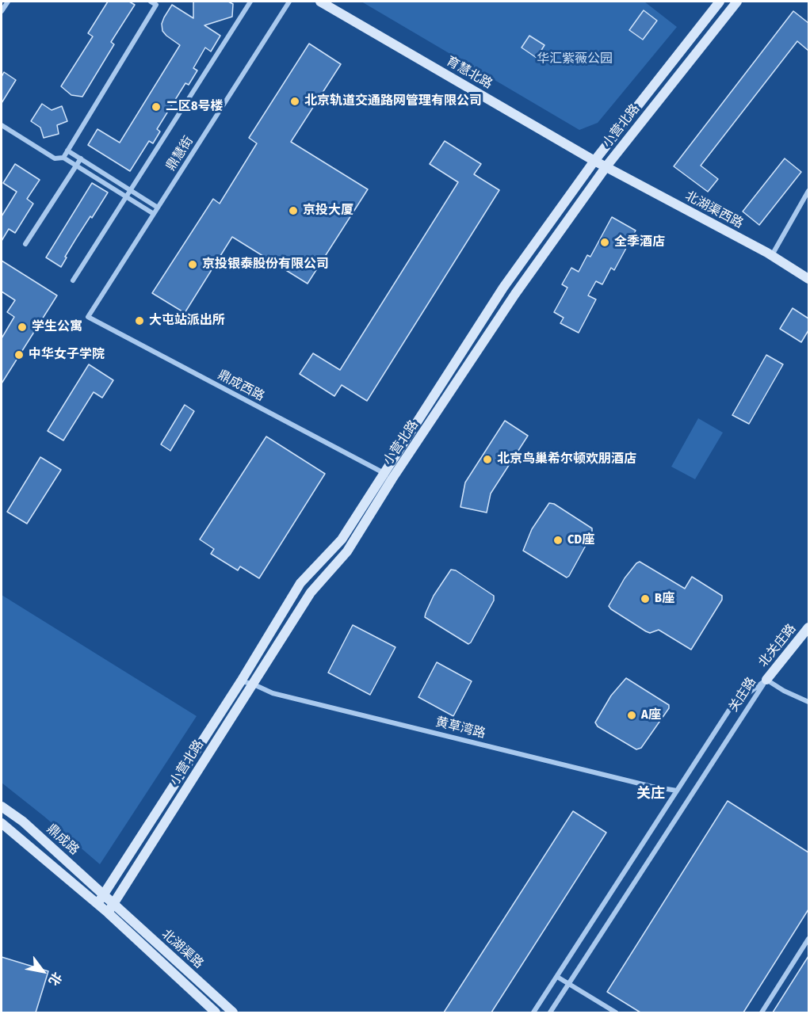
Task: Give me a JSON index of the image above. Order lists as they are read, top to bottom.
{
  "streets": {
    "street": [
      "育慧北路",
      "小营北路",
      "鼎慧街",
      "北湖渠西路",
      "鼎成西路",
      "北关庄路",
      "关庄路",
      "黄草湾路",
      "鼎成路",
      "北湖渠路"
    ]
  },
  "crossings": [
    ["育慧北路", "小营北路"],
    ["育慧北路", "北湖渠西路"],
    ["小营北路", "北湖渠西路"],
    ["小营北路", "鼎成西路"],
    ["小营北路", "黄草湾路"],
    ["小营北路", "鼎成路"],
    ["小营北路", "北湖渠路"],
    ["鼎慧街", "鼎成西路"],
    ["北关庄路", "关庄路"],
    ["关庄路", "黄草湾路"],
    ["鼎成路", "北湖渠路"]
  ],
  "districts": ["关庄"],
  "parks": ["华汇紫薇公园"],
  "places": [
    "北京轨道交通路网管理有限公司",
    "二区8号楼",
    "京投大厦",
    "全季酒店",
    "京投银泰股份有限公司",
    "大屯站派出所",
    "学生公寓",
    "中华女子学院",
    "北京鸟巢希尔顿欢朋酒店",
    "CD座",
    "B座",
    "A座"
  ],
  "north": "bottom right"
}
